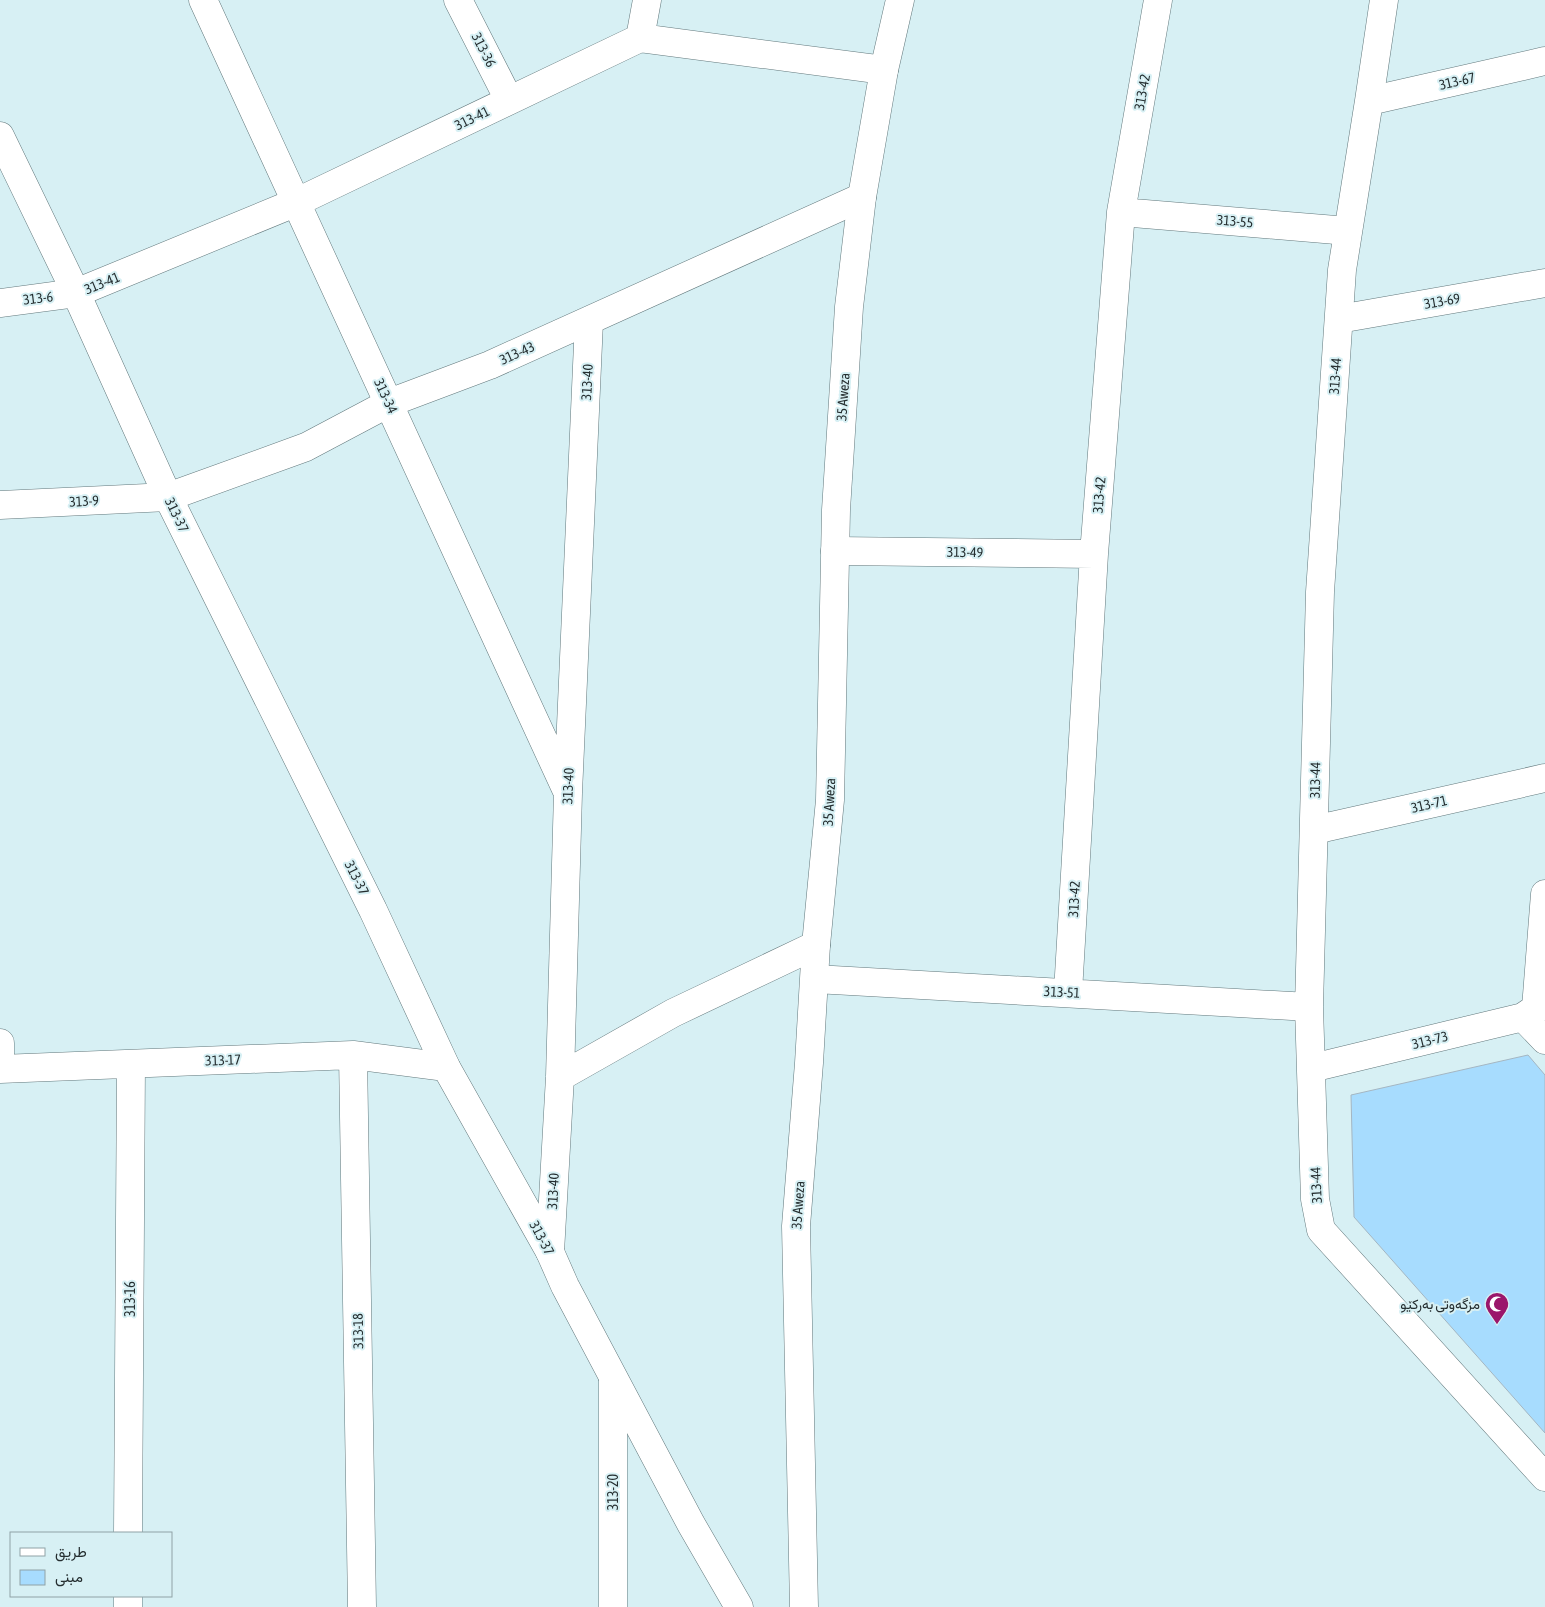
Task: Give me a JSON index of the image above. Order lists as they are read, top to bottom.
{
  "streets": {
    "street": [
      "313-36",
      "313-67",
      "313-42",
      "313-41",
      "313-55",
      "313-6",
      "313-69",
      "313-43",
      "313-44",
      "313-40",
      "313-34",
      "35 Aweza",
      "313-9",
      "313-37",
      "313-49",
      "313-71",
      "313-51",
      "313-73",
      "313-17",
      "313-16",
      "313-18",
      "313-20"
    ]
  },
  "crossings": [
    ["313-36", "313-41"],
    ["313-67", "313-44"],
    ["313-42", "313-55"],
    ["313-42", "313-49"],
    ["313-42", "313-51"],
    ["313-41", "313-6"],
    ["313-41", "313-34"],
    ["313-41", "313-37"],
    ["313-55", "313-44"],
    ["313-6", "313-37"],
    ["313-69", "313-44"],
    ["313-43", "313-40"],
    ["313-43", "313-34"],
    ["313-43", "35 Aweza"],
    ["313-43", "313-9"],
    ["313-43", "313-37"],
    ["313-44", "313-71"],
    ["313-44", "313-51"],
    ["313-44", "313-73"],
    ["313-40", "313-34"],
    ["313-40", "313-37"],
    ["35 Aweza", "313-49"],
    ["35 Aweza", "313-51"],
    ["313-9", "313-37"],
    ["313-37", "313-17"],
    ["313-37", "313-20"],
    ["313-17", "313-16"],
    ["313-17", "313-18"]
  ],
  "places": {
    "mosque": ["مزگەوتی بەرکێو"]
  },
  "legend": ["طريق", "مبنى"]
}
